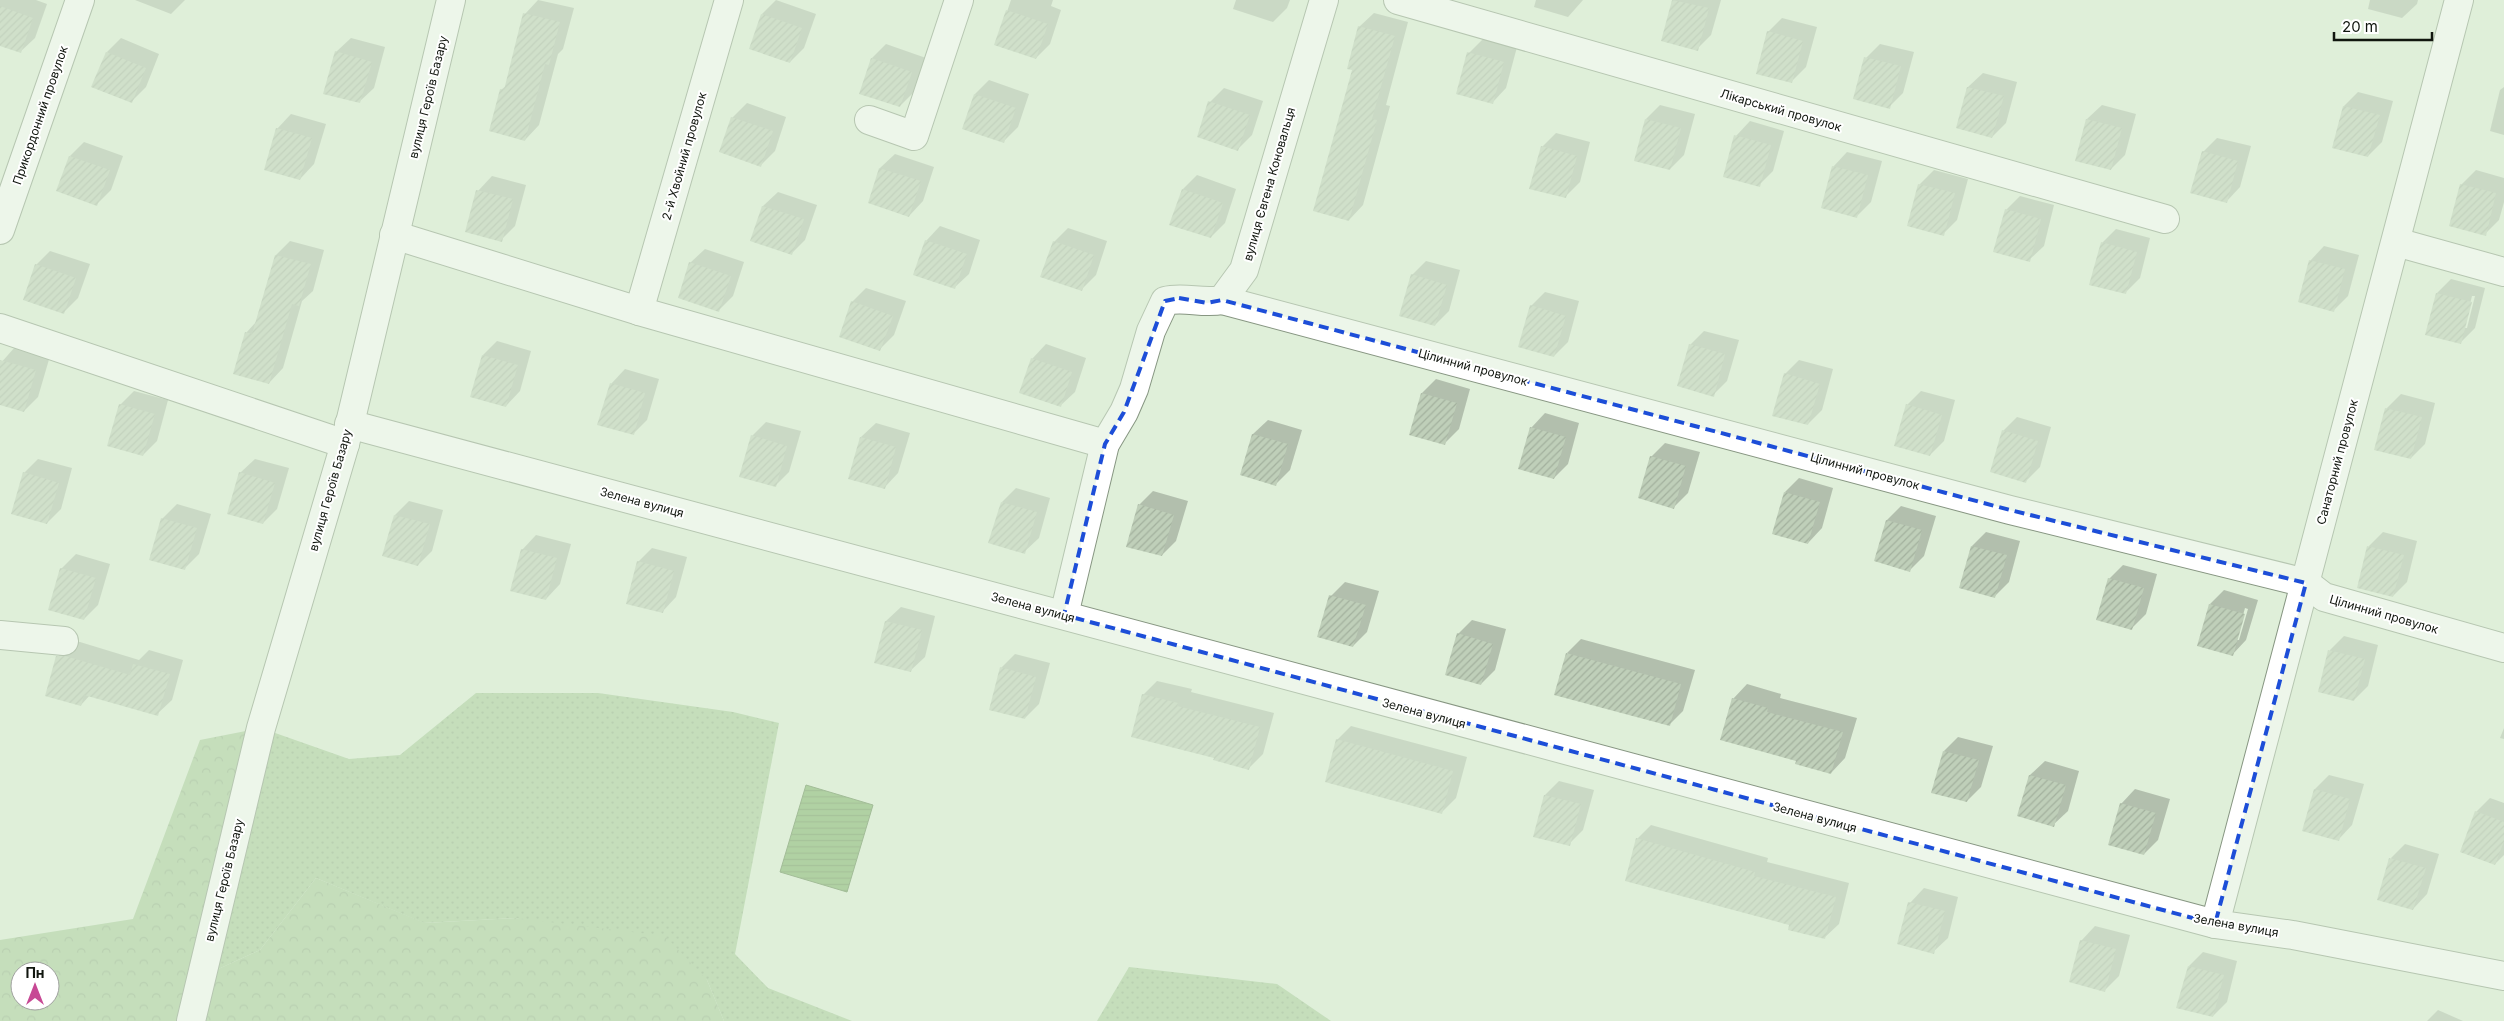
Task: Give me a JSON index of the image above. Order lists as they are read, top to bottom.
{
  "streets": {
    "street": [
      "вулиця Героїв Базару",
      "Лікарський провулок",
      "Прикордонний провулок",
      "2-й Хвойний провулок",
      "вулиця Євгена Коновальця",
      "Цілинний провулок",
      "Санаторний провулок",
      "Зелена вулиця"
    ]
  },
  "crossings": [
    ["вулиця Героїв Базару", "Зелена вулиця"],
    ["вулиця Євгена Коновальця", "Цілинний провулок"],
    ["Цілинний провулок", "Санаторний провулок"],
    ["Санаторний провулок", "Зелена вулиця"]
  ],
  "scale_bar": "20 m",
  "north": "top"
}
